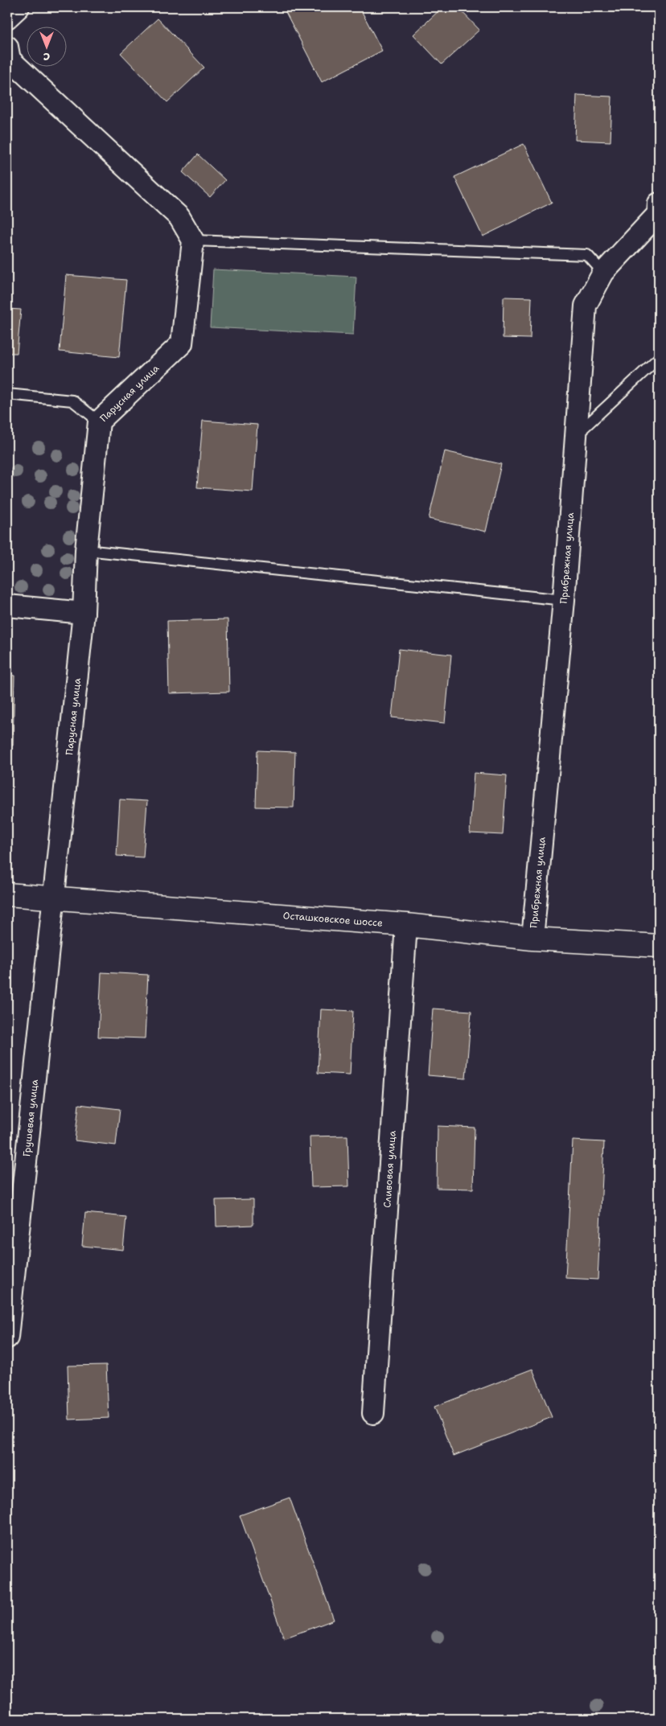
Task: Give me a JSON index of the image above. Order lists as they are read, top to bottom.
{
  "streets": {
    "street": [
      "Парусная улица",
      "Прибрежная улица",
      "Осташковское шоссе",
      "Грушевая улица",
      "Сливовая улица"
    ]
  },
  "crossings": [
    ["Парусная улица", "Осташковское шоссе"],
    ["Парусная улица", "Грушевая улица"],
    ["Прибрежная улица", "Осташковское шоссе"],
    ["Осташковское шоссе", "Грушевая улица"],
    ["Осташковское шоссе", "Сливовая улица"]
  ],
  "north": "bottom"
}
